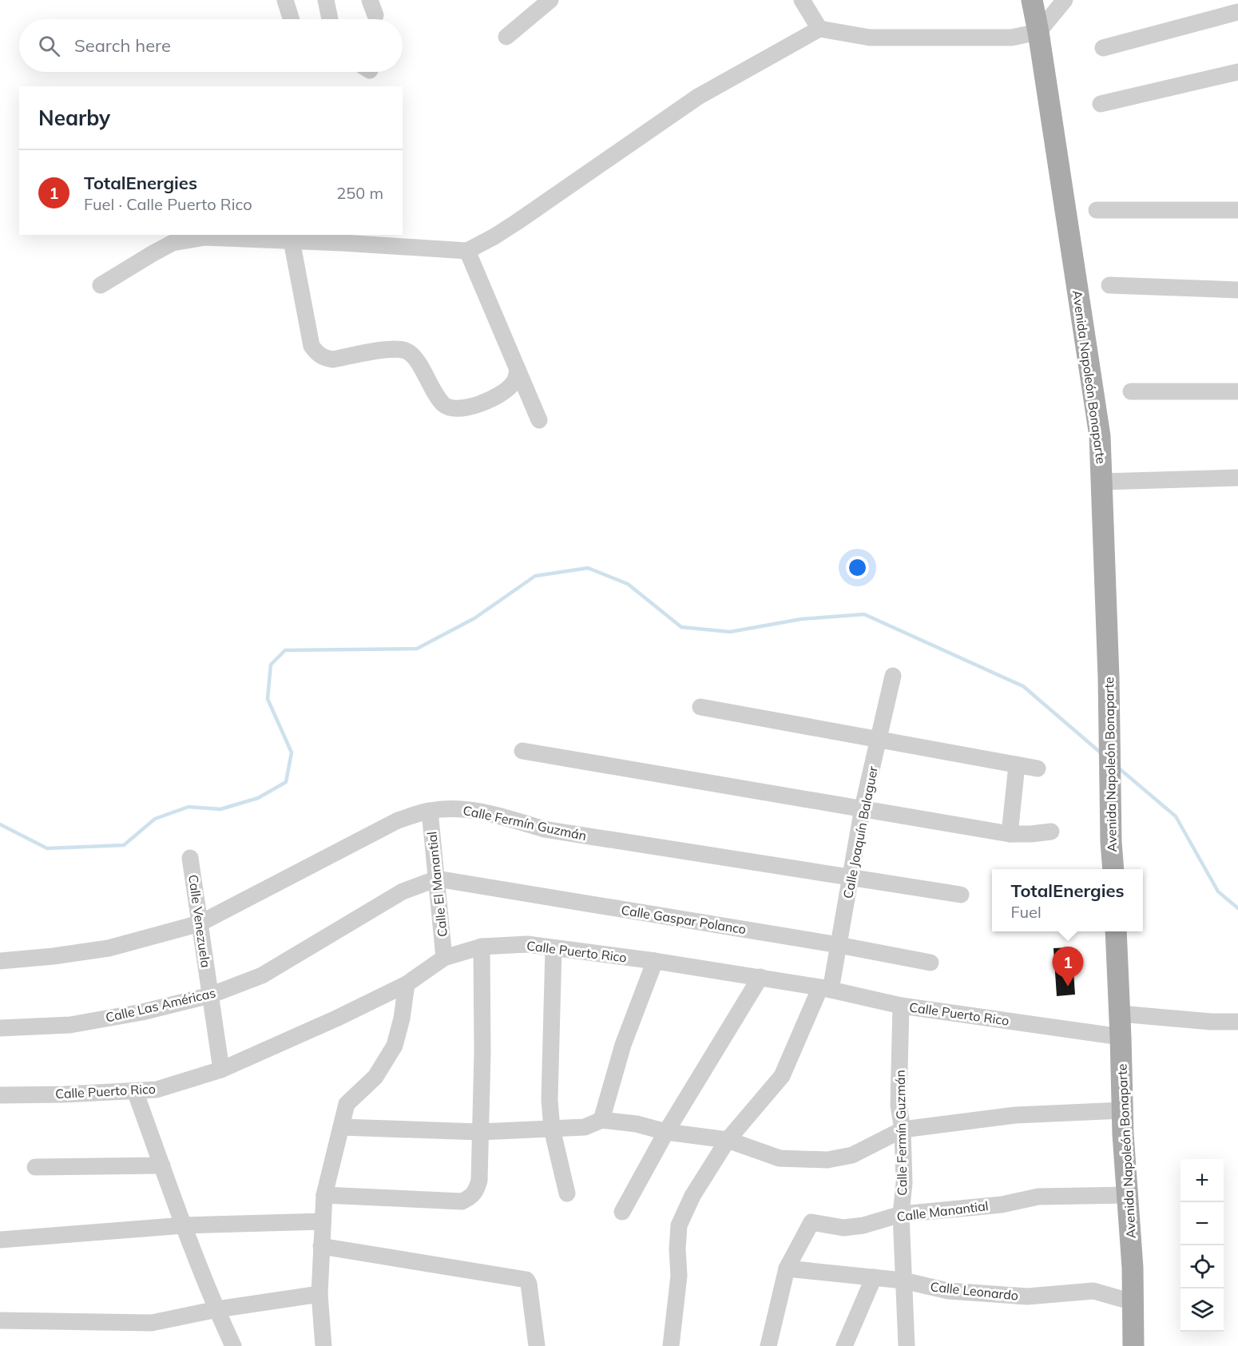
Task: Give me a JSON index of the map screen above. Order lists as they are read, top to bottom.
{
  "streets": {
    "main road": ["Avenida Napoleón Bonaparte"],
    "street": [
      "Calle Fermín Guzmán",
      "Calle Joaquín Balaguer",
      "Calle El Manantial",
      "Calle Gaspar Polanco",
      "Calle Venezuela",
      "Calle Puerto Rico",
      "Calle Las Américas",
      "Calle Manantial",
      "Calle Leonardo"
    ]
  },
  "crossings": [
    ["Avenida Napoleón Bonaparte", "Calle Puerto Rico"],
    ["Avenida Napoleón Bonaparte", "Calle Manantial"],
    ["Avenida Napoleón Bonaparte", "Calle Leonardo"],
    ["Calle Fermín Guzmán", "Calle Joaquín Balaguer"],
    ["Calle Fermín Guzmán", "Calle El Manantial"],
    ["Calle Fermín Guzmán", "Calle Venezuela"],
    ["Calle Fermín Guzmán", "Calle Puerto Rico"],
    ["Calle Fermín Guzmán", "Calle Manantial"],
    ["Calle Fermín Guzmán", "Calle Leonardo"],
    ["Calle Joaquín Balaguer", "Calle Gaspar Polanco"],
    ["Calle Joaquín Balaguer", "Calle Puerto Rico"],
    ["Calle El Manantial", "Calle Gaspar Polanco"],
    ["Calle El Manantial", "Calle Puerto Rico"],
    ["Calle El Manantial", "Calle Las Américas"],
    ["Calle Gaspar Polanco", "Calle Las Américas"],
    ["Calle Venezuela", "Calle Puerto Rico"],
    ["Calle Venezuela", "Calle Las Américas"],
    ["Calle Manantial", "Calle Leonardo"]
  ],
  "page": {
    "search": "Search here",
    "heading": "Nearby",
    "list": [
      {
        "mark": "1",
        "name": "TotalEnergies",
        "note": "Fuel · Calle Puerto Rico",
        "value": "250 m"
      }
    ],
    "popup": ["TotalEnergies", "Fuel"],
    "pins": "1",
    "map_buttons": ["+", "−"]
  }
}
